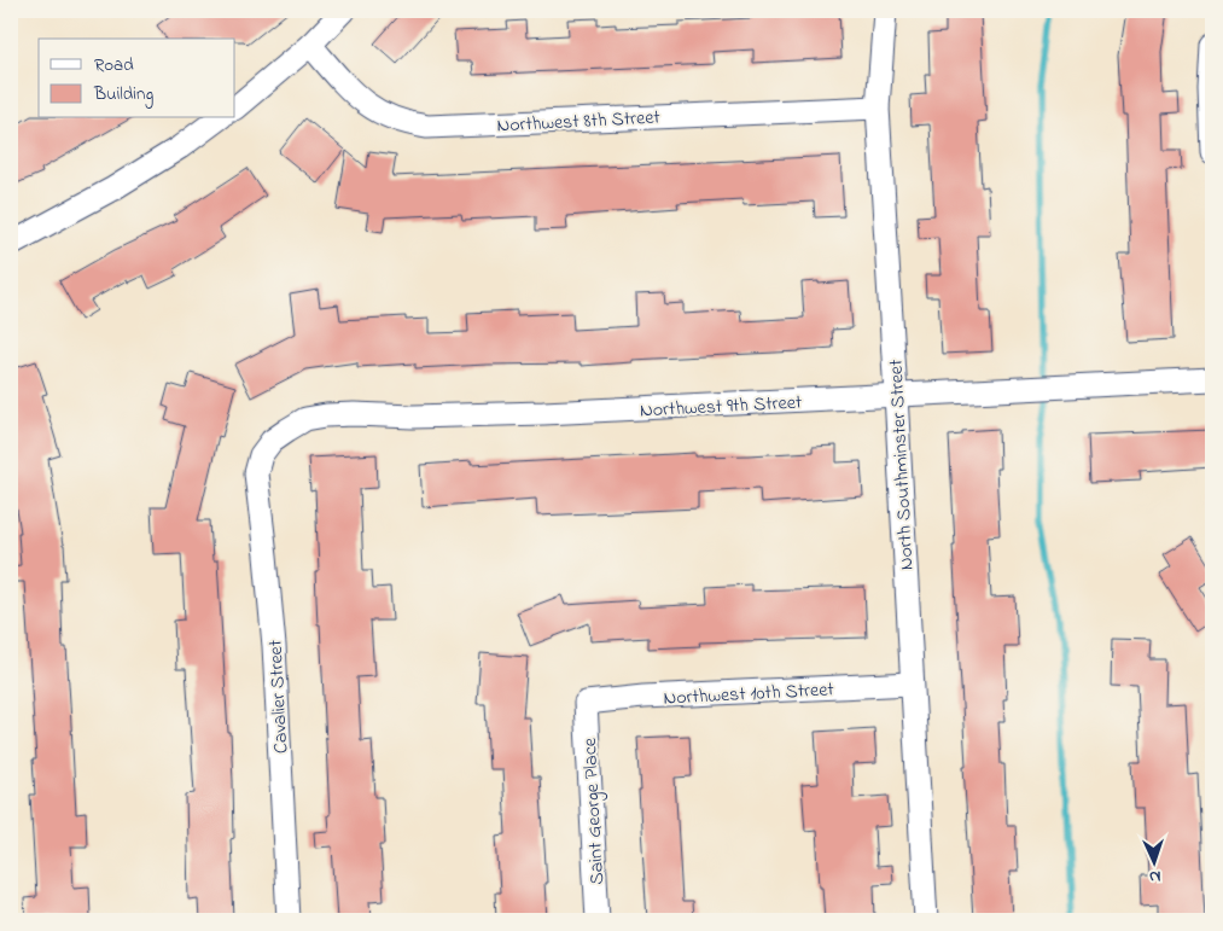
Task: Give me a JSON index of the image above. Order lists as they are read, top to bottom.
{
  "streets": {
    "street": [
      "Northwest 8th Street",
      "Northwest 9th Street",
      "North Southminster Street",
      "Northwest 10th Street",
      "Cavalier Street",
      "Saint George Place"
    ]
  },
  "crossings": [
    ["Northwest 8th Street", "North Southminster Street"],
    ["Northwest 9th Street", "North Southminster Street"],
    ["Northwest 9th Street", "Cavalier Street"],
    ["North Southminster Street", "Northwest 10th Street"],
    ["Northwest 10th Street", "Saint George Place"]
  ],
  "legend": ["Road", "Building"],
  "north": "bottom"
}
